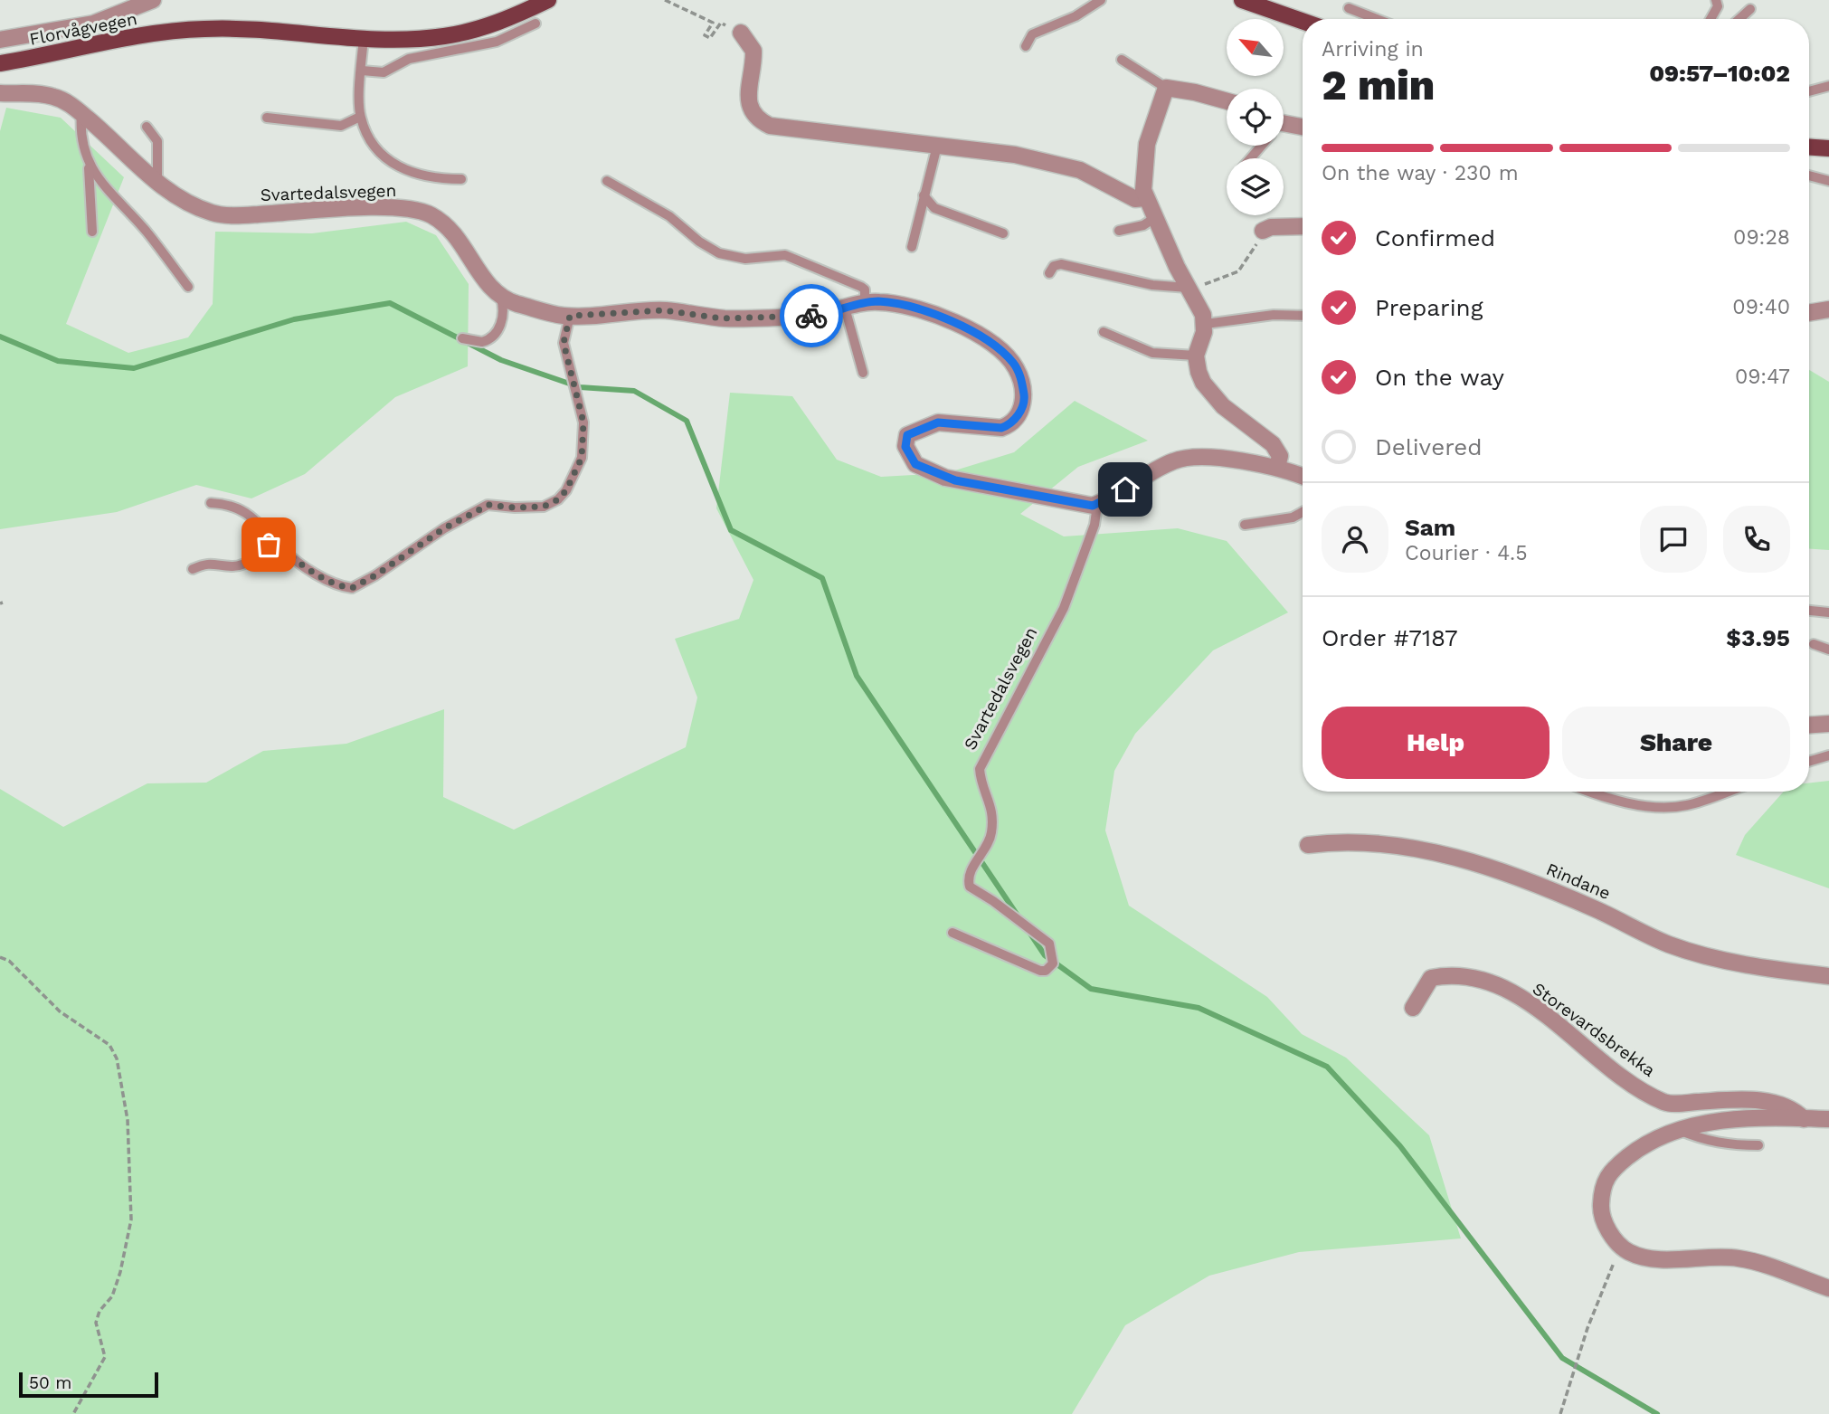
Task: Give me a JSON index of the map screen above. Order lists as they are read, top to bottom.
{
  "streets": {
    "main road": ["Florvågvegen"],
    "street": ["Svartedalsvegen", "Rindane", "Storevardsbrekka"]
  },
  "scale_bar": "50 m",
  "north": "top left",
  "page": {
    "heading": ["2 min", "Arriving in", "09:57–10:02"],
    "panel": [
      "Sam",
      "Courier · 4.5",
      "Order #7187",
      "$3.95"
    ],
    "bar": "On the way · 230 m",
    "list": [
      ["Confirmed", "09:28"],
      ["Preparing", "09:40"],
      ["On the way", "09:47"],
      "Delivered"
    ],
    "buttons": ["Help", "Share"],
    "scale": "50 m"
  }
}
